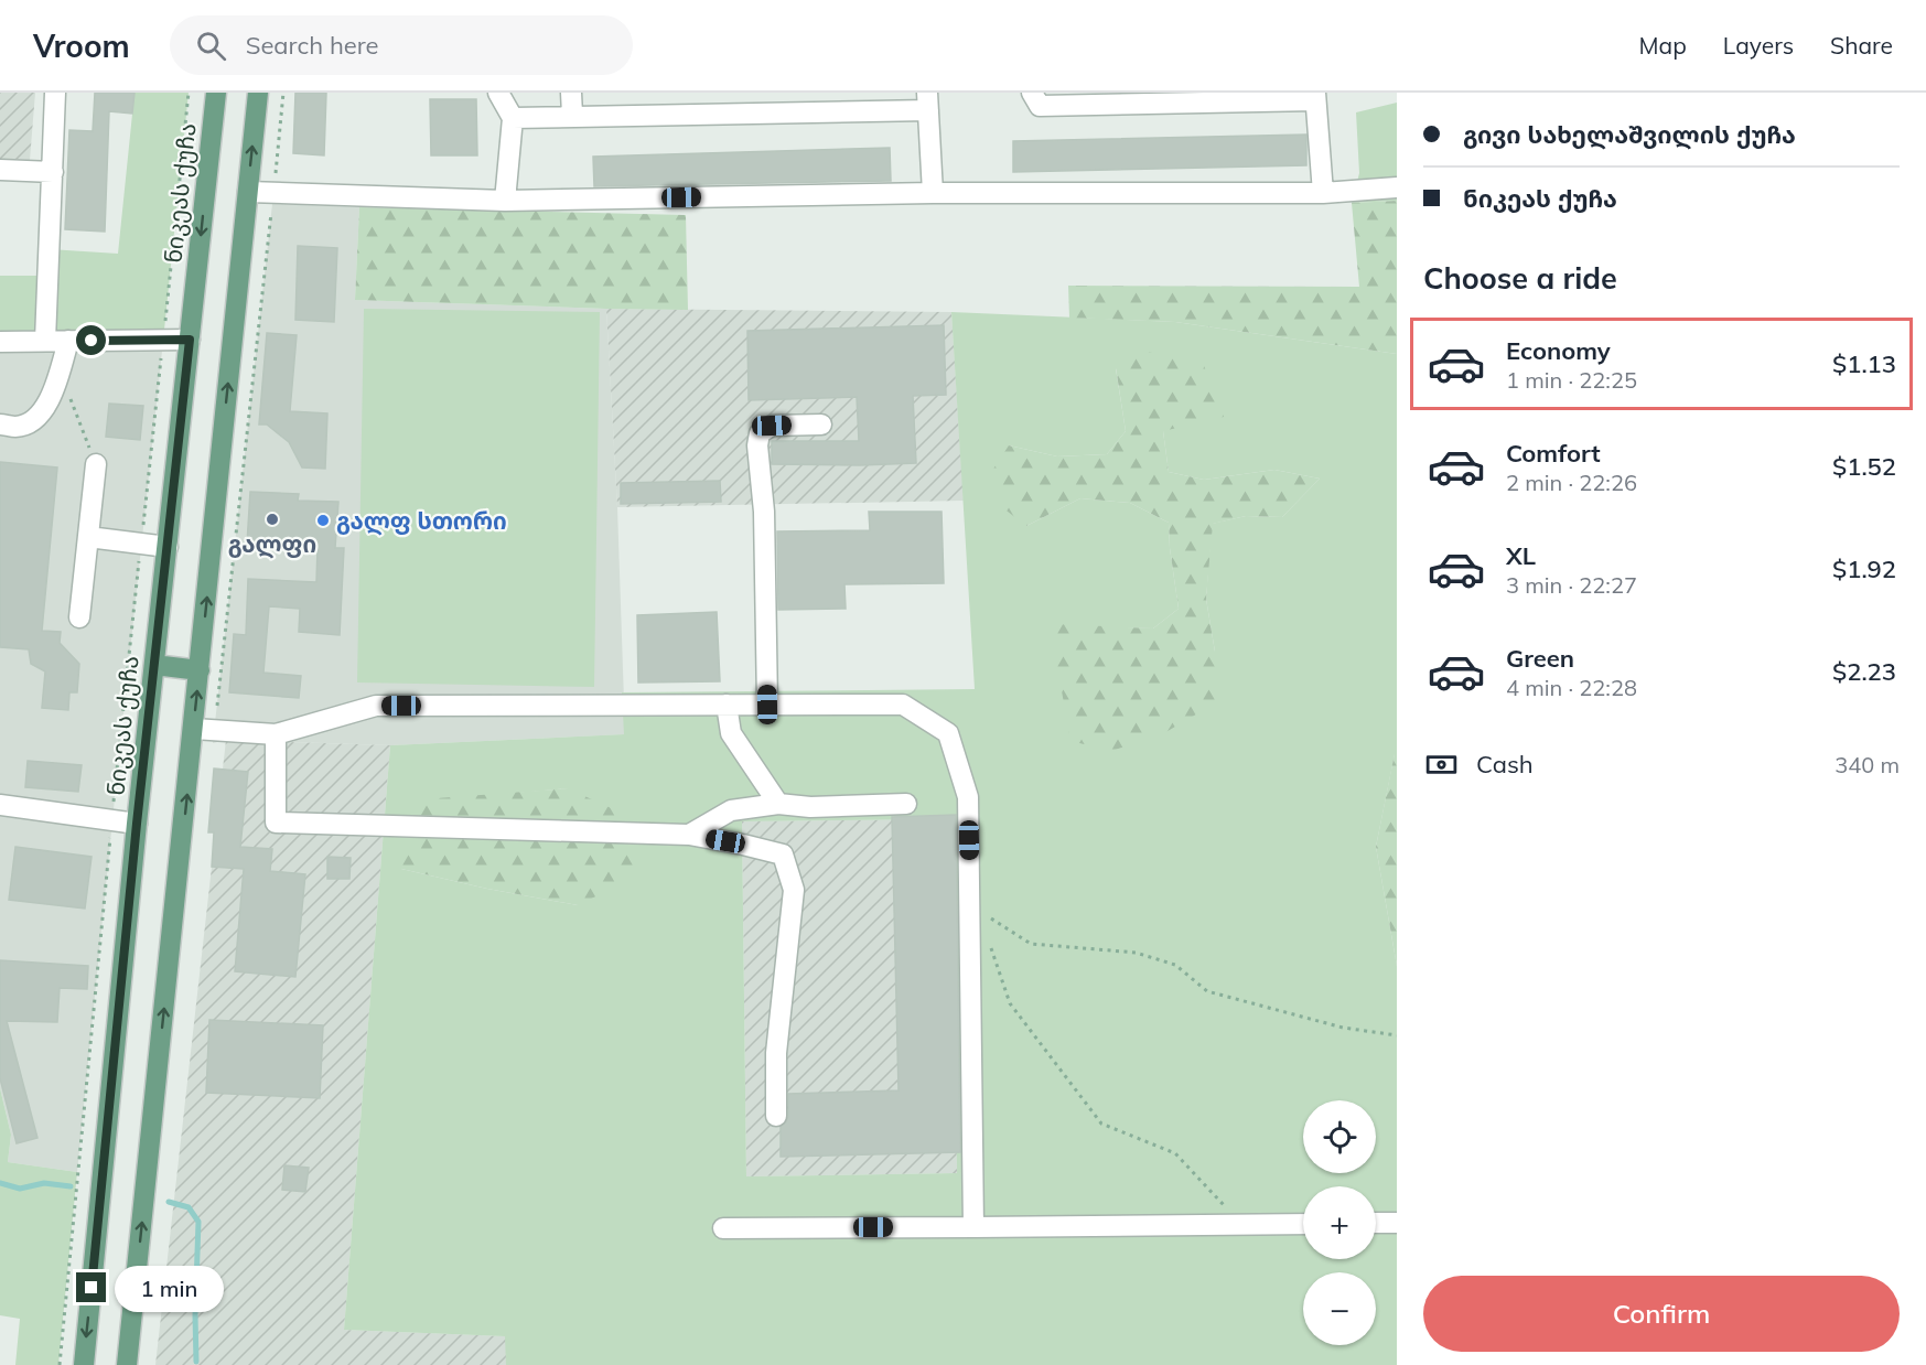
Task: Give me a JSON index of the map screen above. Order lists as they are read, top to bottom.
{
  "streets": {
    "main road": ["ნიკეას ქუჩა"]
  },
  "places": ["გალფი", "გალფ სთორი"],
  "page": {
    "header": "Vroom",
    "search": "Search here",
    "nav": ["Map", "Layers", "Share"],
    "banner": ["გივი სახელაშვილის ქუჩა", "ნიკეას ქუჩა"],
    "heading": "Choose a ride",
    "list": [
      {
        "name": "Economy",
        "note": "1 min · 22:25",
        "value": "$1.13"
      },
      {
        "name": "Comfort",
        "note": "2 min · 22:26",
        "value": "$1.52"
      },
      {
        "name": "XL",
        "note": "3 min · 22:27",
        "value": "$1.92"
      },
      {
        "name": "Green",
        "note": "4 min · 22:28",
        "value": "$2.23"
      }
    ],
    "pay": ["Cash", "340 m"],
    "map_buttons": ["+", "−"],
    "buttons": "Confirm",
    "bubble": "1 min"
  }
}
